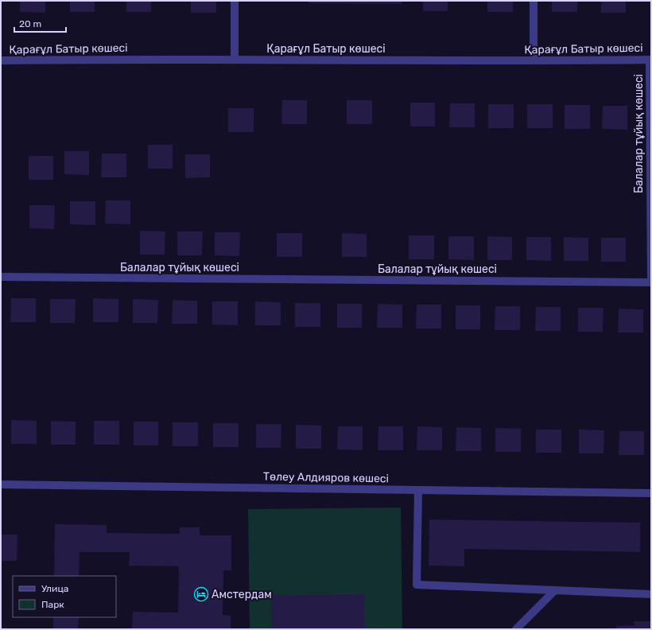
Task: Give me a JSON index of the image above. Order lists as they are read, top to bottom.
{
  "streets": {
    "street": ["Қарағұл Батыр көшесі", "Балалар тұйық көшесі", "Төлеу Алдияров көшесі"]
  },
  "crossings": [
    ["Қарағұл Батыр көшесі", "Балалар тұйық көшесі"]
  ],
  "places": {
    "hotel": ["Амстердам"]
  },
  "legend": ["Улица", "Парк"],
  "scale_bar": "20 m"
}
